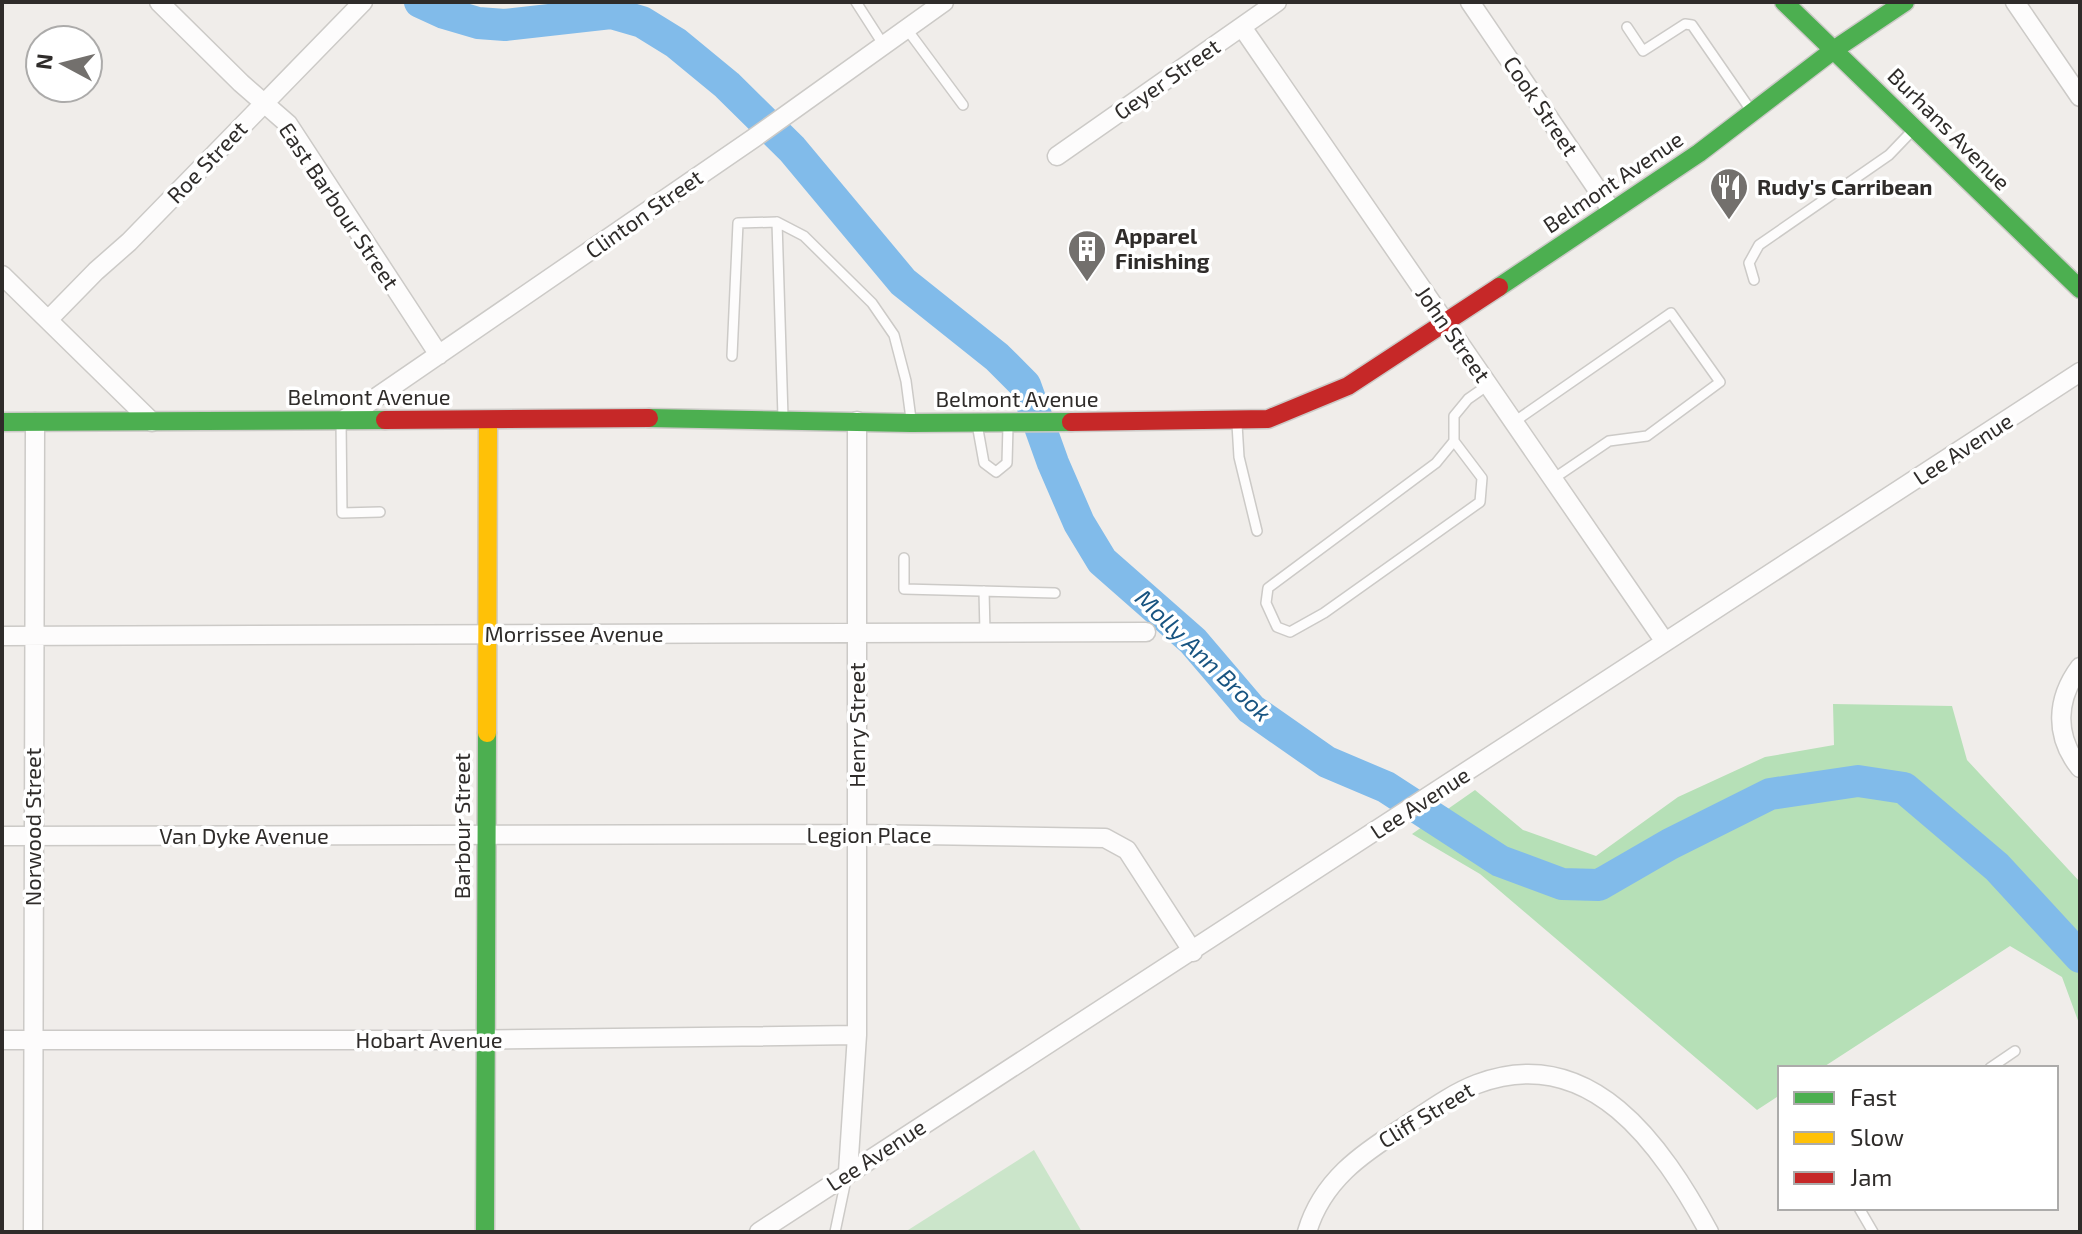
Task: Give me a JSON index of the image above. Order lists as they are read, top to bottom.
{
  "streets": {
    "main road": ["Burhans Avenue", "Belmont Avenue", "Barbour Street"],
    "street": [
      "Geyer Street",
      "Cook Street",
      "Roe Street",
      "East Barbour Street",
      "Clinton Street",
      "John Street",
      "Lee Avenue",
      "Morrissee Avenue",
      "Henry Street",
      "Norwood Street",
      "Legion Place",
      "Van Dyke Avenue",
      "Hobart Avenue",
      "Cliff Street"
    ]
  },
  "crossings": [
    ["Geyer Street", "John Street"],
    ["Cook Street", "Belmont Avenue"],
    ["Burhans Avenue", "Belmont Avenue"],
    ["Roe Street", "East Barbour Street"],
    ["Belmont Avenue", "Clinton Street"],
    ["Belmont Avenue", "John Street"],
    ["Belmont Avenue", "Henry Street"],
    ["Belmont Avenue", "Barbour Street"],
    ["Belmont Avenue", "Norwood Street"],
    ["East Barbour Street", "Clinton Street"],
    ["John Street", "Lee Avenue"],
    ["Lee Avenue", "Henry Street"],
    ["Lee Avenue", "Legion Place"],
    ["Morrissee Avenue", "Henry Street"],
    ["Morrissee Avenue", "Barbour Street"],
    ["Morrissee Avenue", "Norwood Street"],
    ["Henry Street", "Legion Place"],
    ["Henry Street", "Hobart Avenue"],
    ["Barbour Street", "Legion Place"],
    ["Barbour Street", "Van Dyke Avenue"],
    ["Barbour Street", "Hobart Avenue"],
    ["Norwood Street", "Van Dyke Avenue"],
    ["Norwood Street", "Hobart Avenue"],
    ["Legion Place", "Van Dyke Avenue"]
  ],
  "water": ["Molly Ann Brook"],
  "places": {
    "restaurant": ["Rudy's Carribean"],
    "building": ["Apparel Finishing"]
  },
  "legend": ["Fast", "Slow", "Jam"],
  "north": "left"
}
